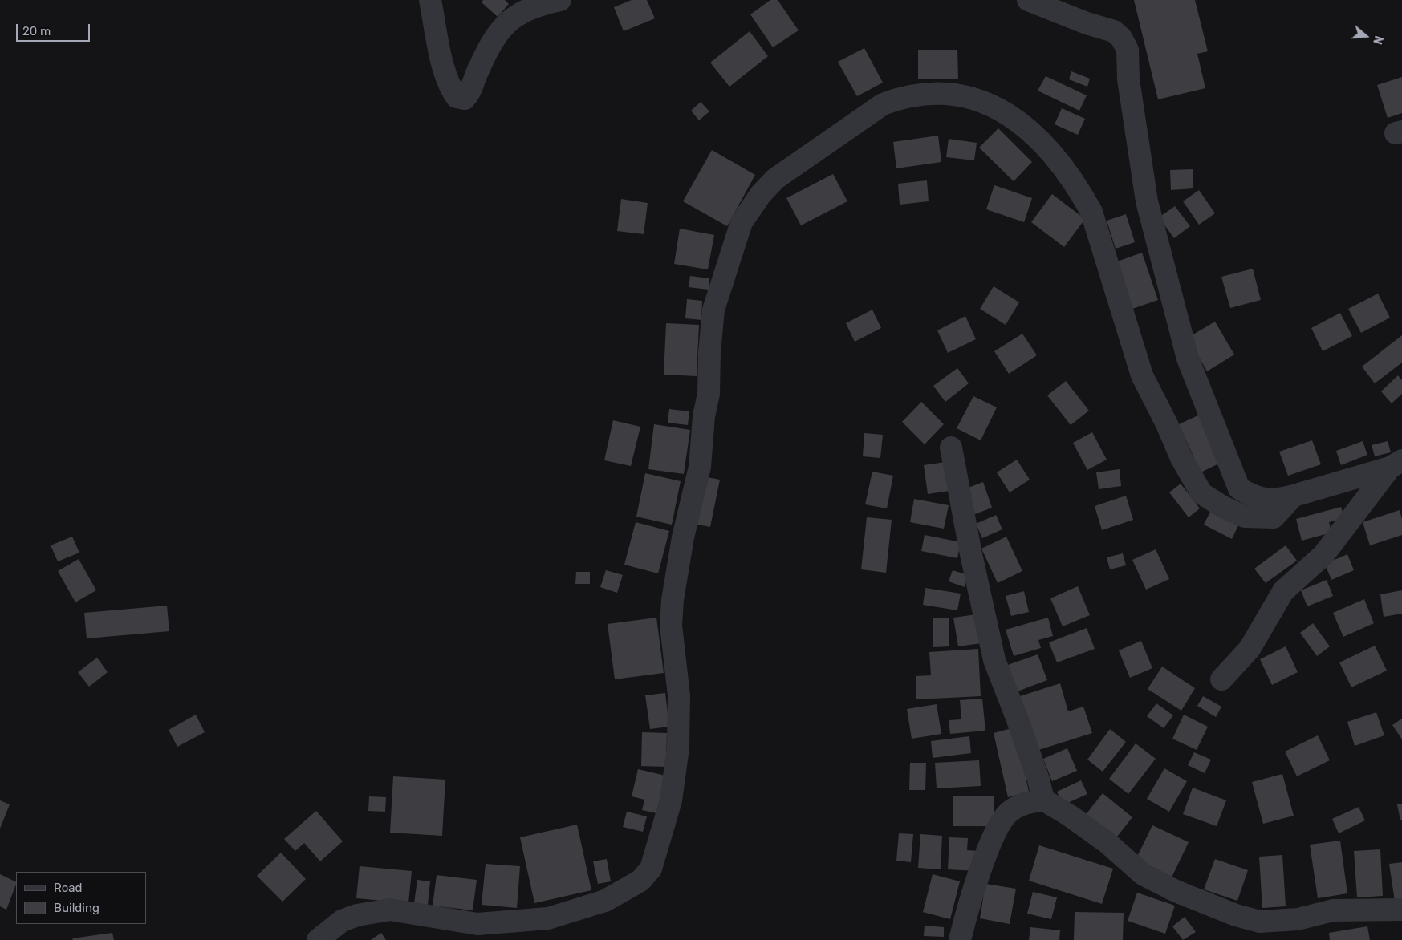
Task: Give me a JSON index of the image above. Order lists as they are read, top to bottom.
{
  "legend": ["Road", "Building"],
  "scale_bar": "20 m",
  "north": "right"
}
